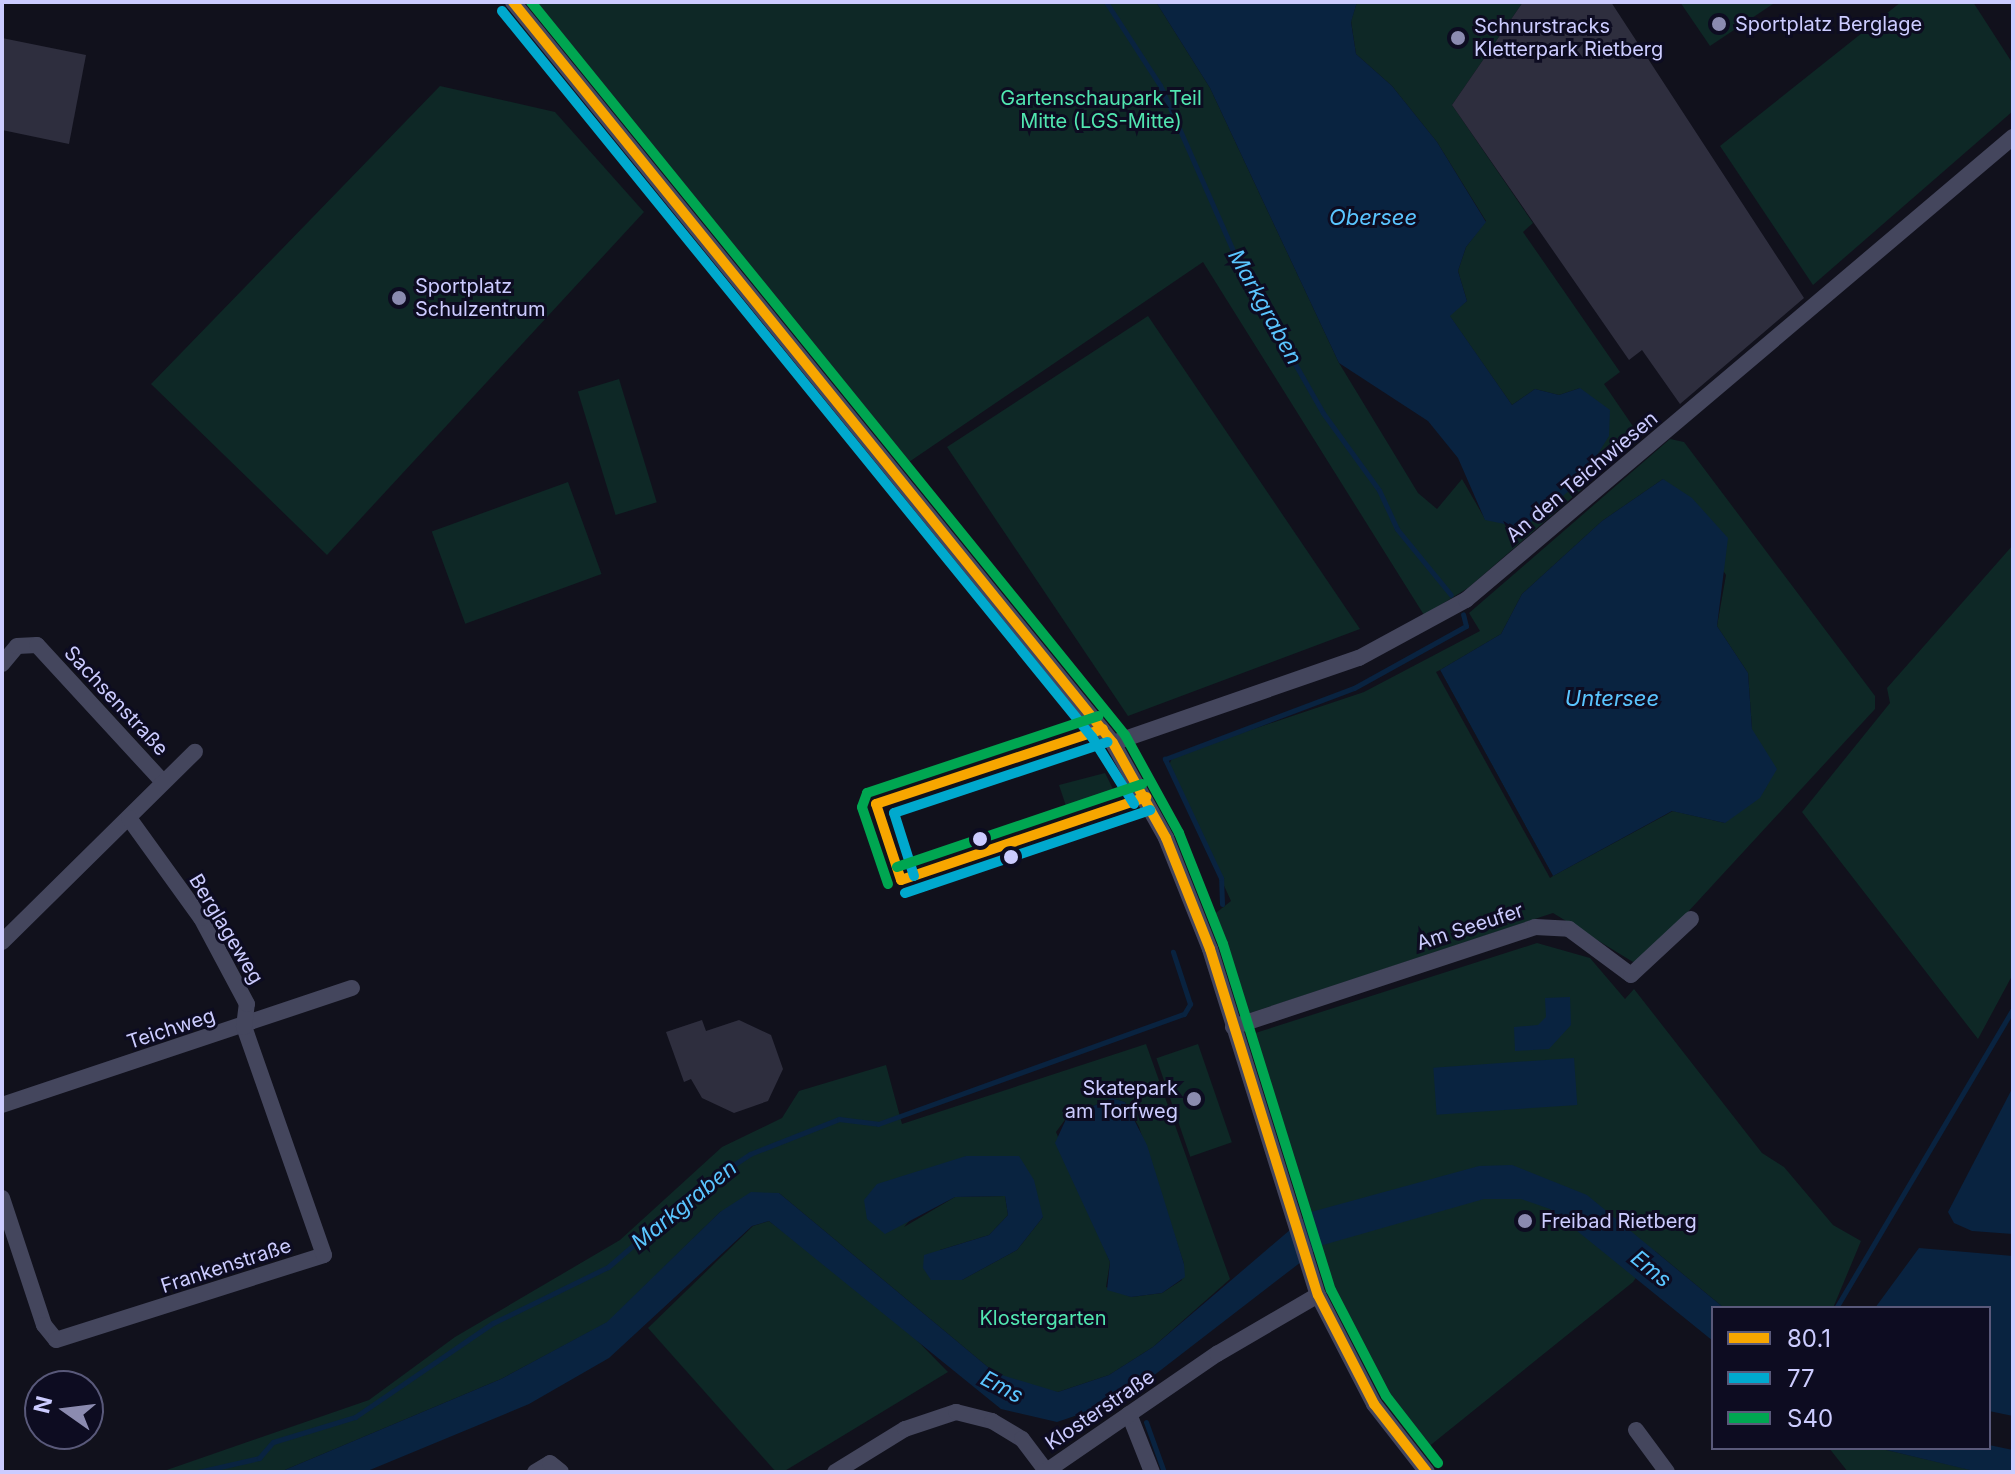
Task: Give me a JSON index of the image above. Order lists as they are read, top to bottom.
{
  "streets": {
    "street": [
      "An den Teichwiesen",
      "Sachsenstraße",
      "Am Seeufer",
      "Berglageweg",
      "Teichweg",
      "Frankenstraße",
      "Klosterstraße"
    ]
  },
  "crossings": [
    ["Berglageweg", "Teichweg"],
    ["Berglageweg", "Frankenstraße"],
    ["Teichweg", "Frankenstraße"]
  ],
  "water": [
    "Obersee",
    "Markgraben",
    "Untersee",
    "Ems"
  ],
  "parks": ["Gartenschaupark Teil Mitte (LGS-Mitte)", "Klostergarten"],
  "places": [
    "Sportplatz Berglage",
    "Schnurstracks Kletterpark Rietberg",
    "Sportplatz Schulzentrum",
    "Skatepark am Torfweg",
    "Freibad Rietberg"
  ],
  "lines": ["transit line 80.1", "transit line S40", "transit line 77"],
  "legend": ["80.1", "77", "S40"],
  "north": "left"
}
